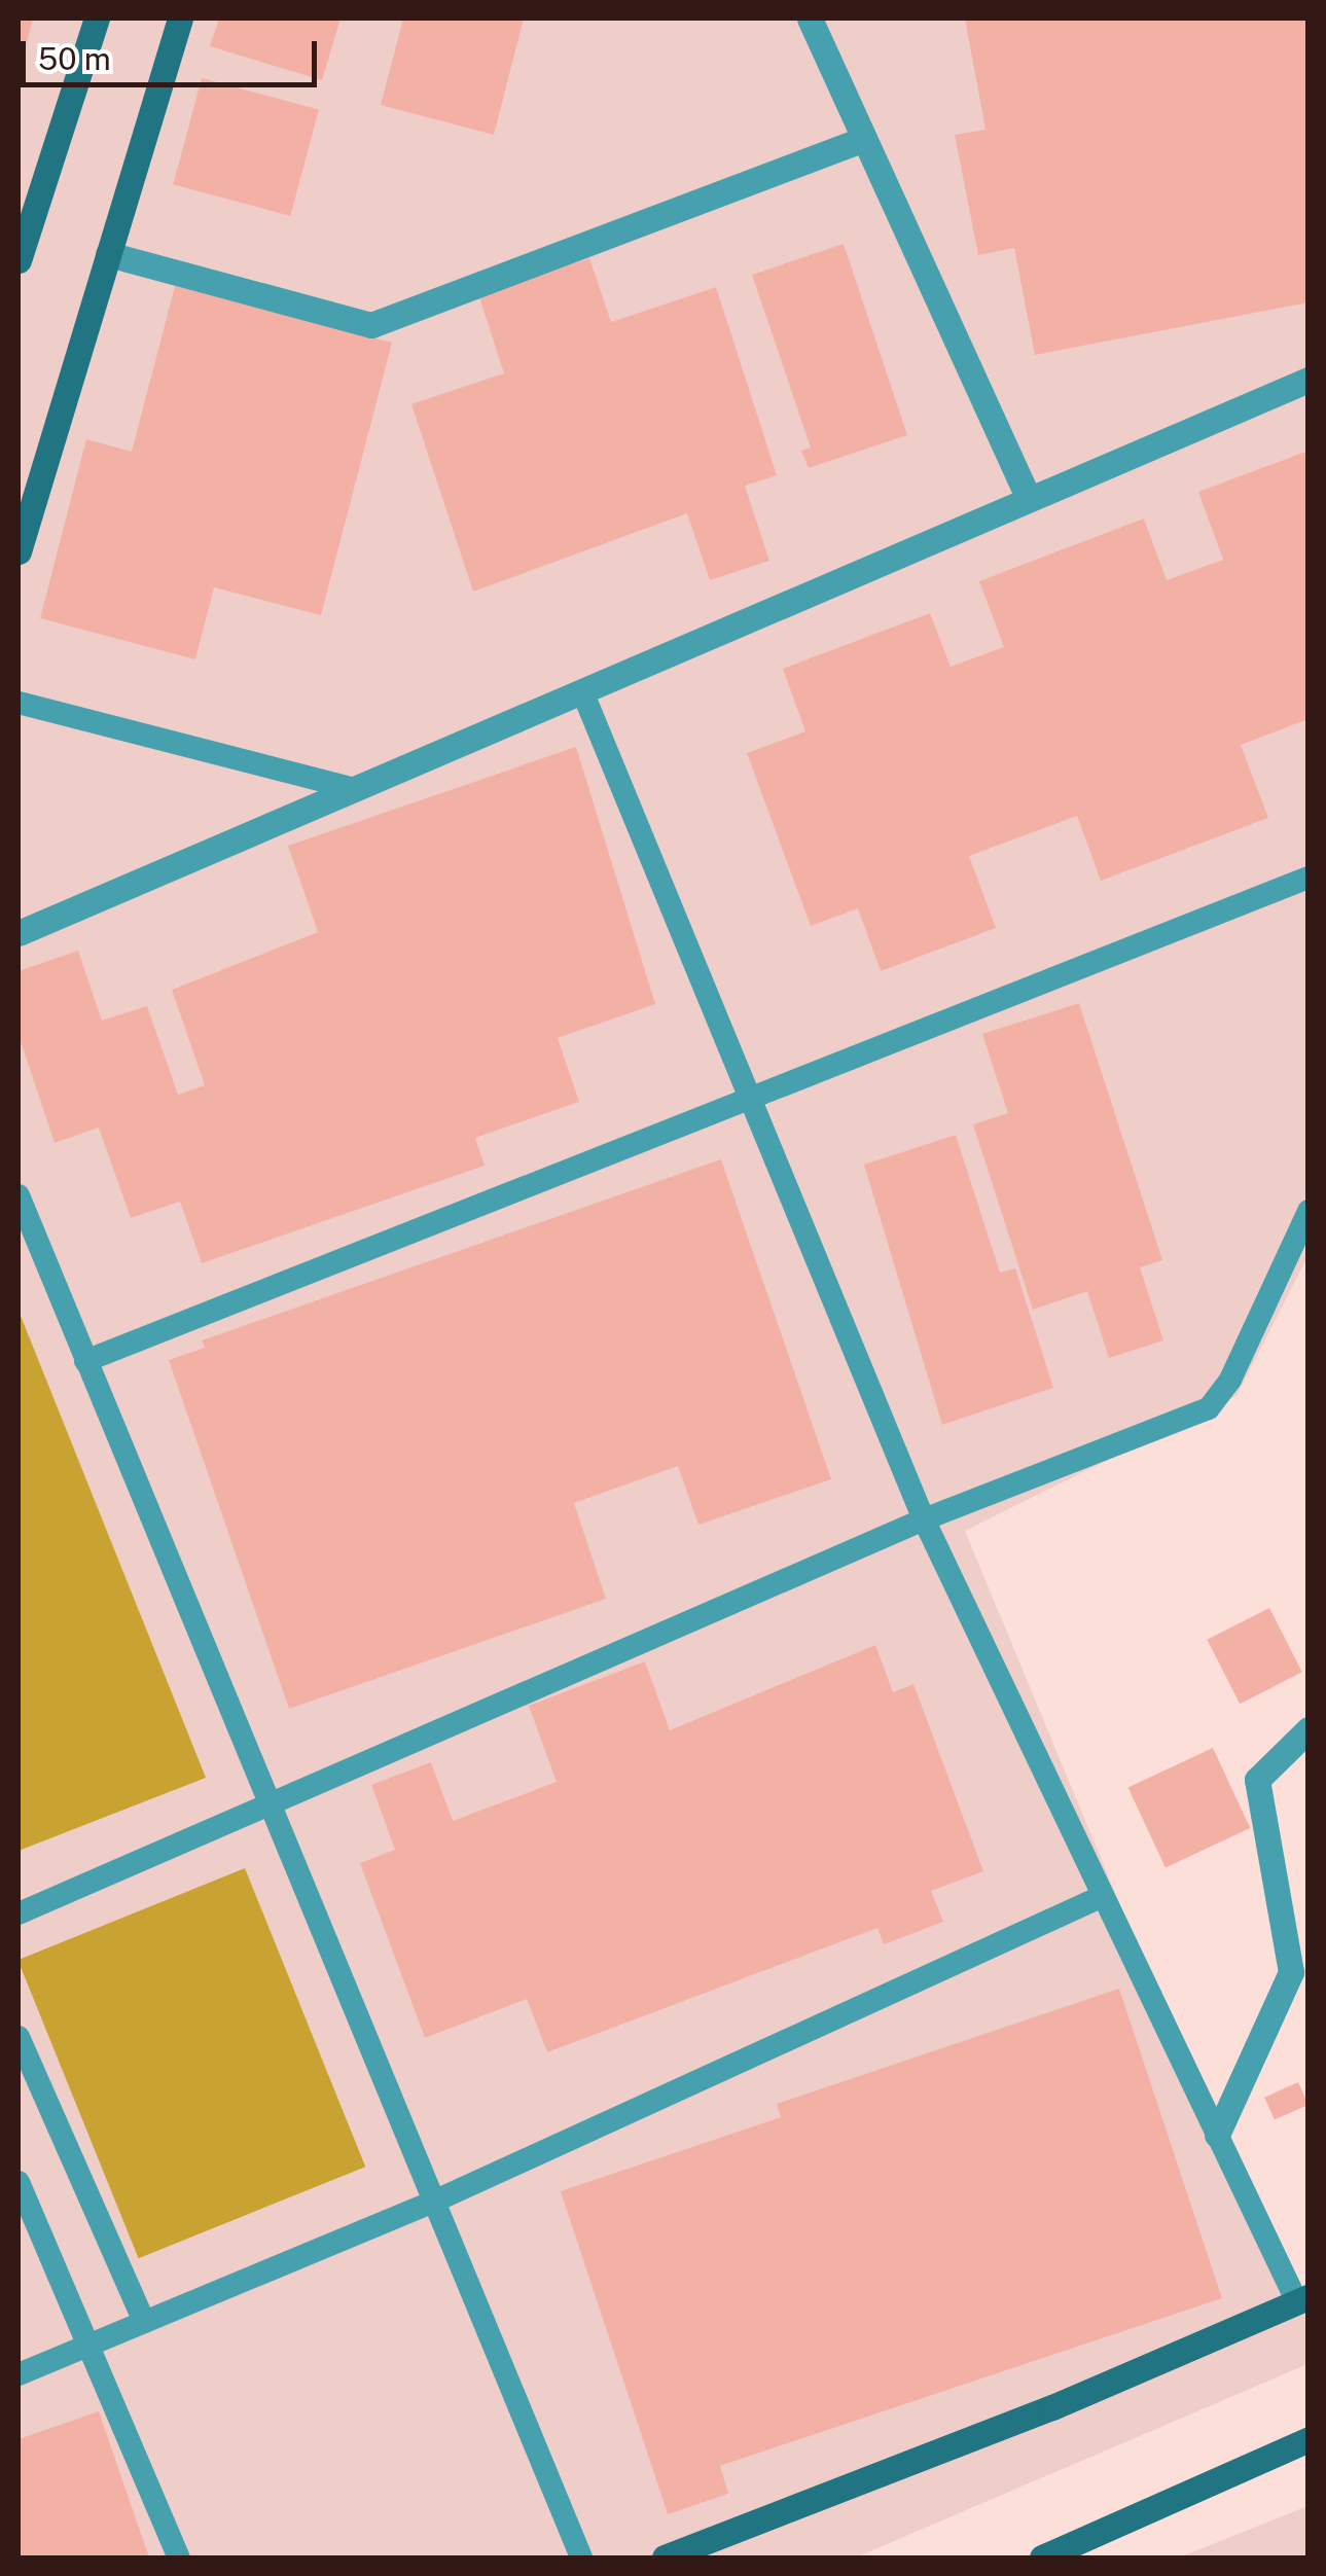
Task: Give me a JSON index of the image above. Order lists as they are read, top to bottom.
{
  "scale_bar": "50 m"
}
